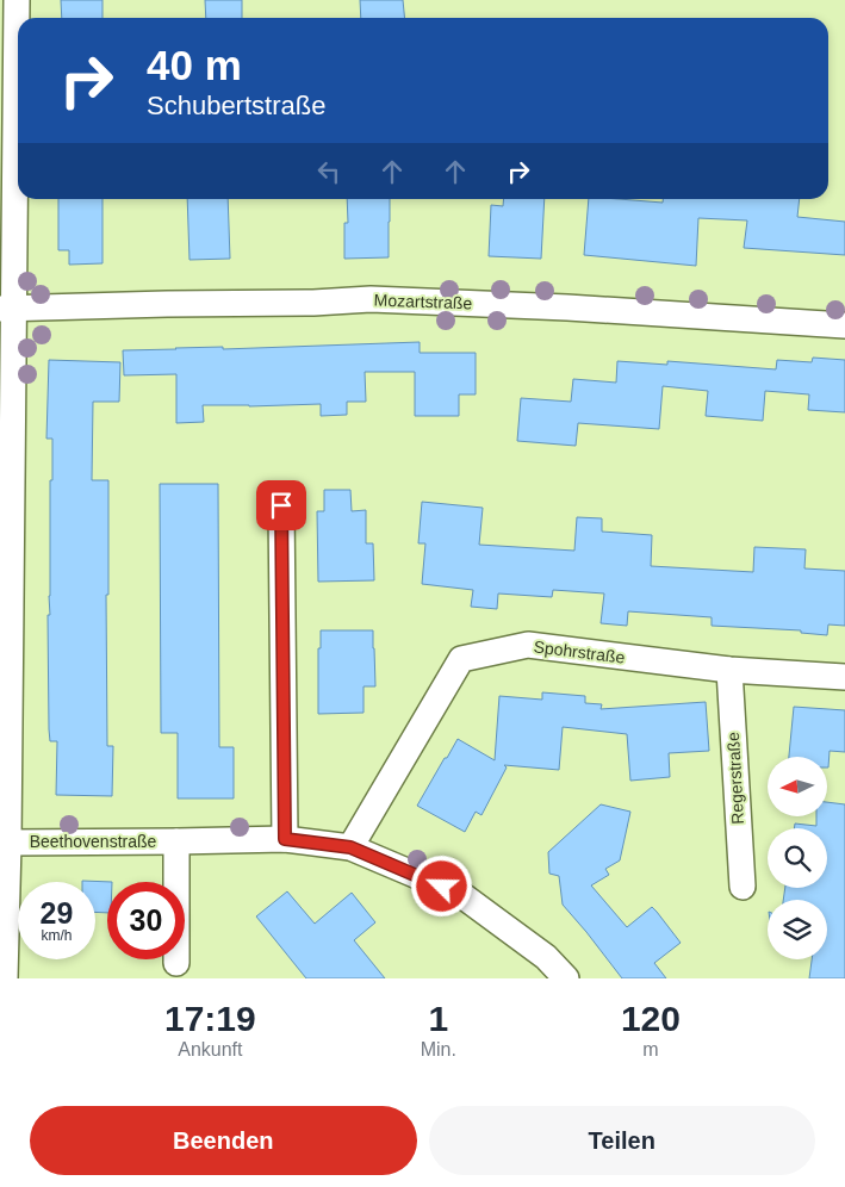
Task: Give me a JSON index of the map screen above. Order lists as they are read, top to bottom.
{
  "streets": {
    "street": [
      "Mozartstraße",
      "Spohrstraße",
      "Regerstraße",
      "Beethovenstraße"
    ]
  },
  "crossings": [
    ["Spohrstraße", "Regerstraße"],
    ["Spohrstraße", "Beethovenstraße"]
  ],
  "north": "left",
  "page": {
    "turn": ["40 m", "Schubertstraße"],
    "speed": "29 km/h",
    "limit": "30",
    "eta": [
      "17:19",
      "Ankunft",
      "1",
      "Min.",
      "120",
      "m"
    ],
    "buttons": ["Beenden", "Teilen"]
  }
}
